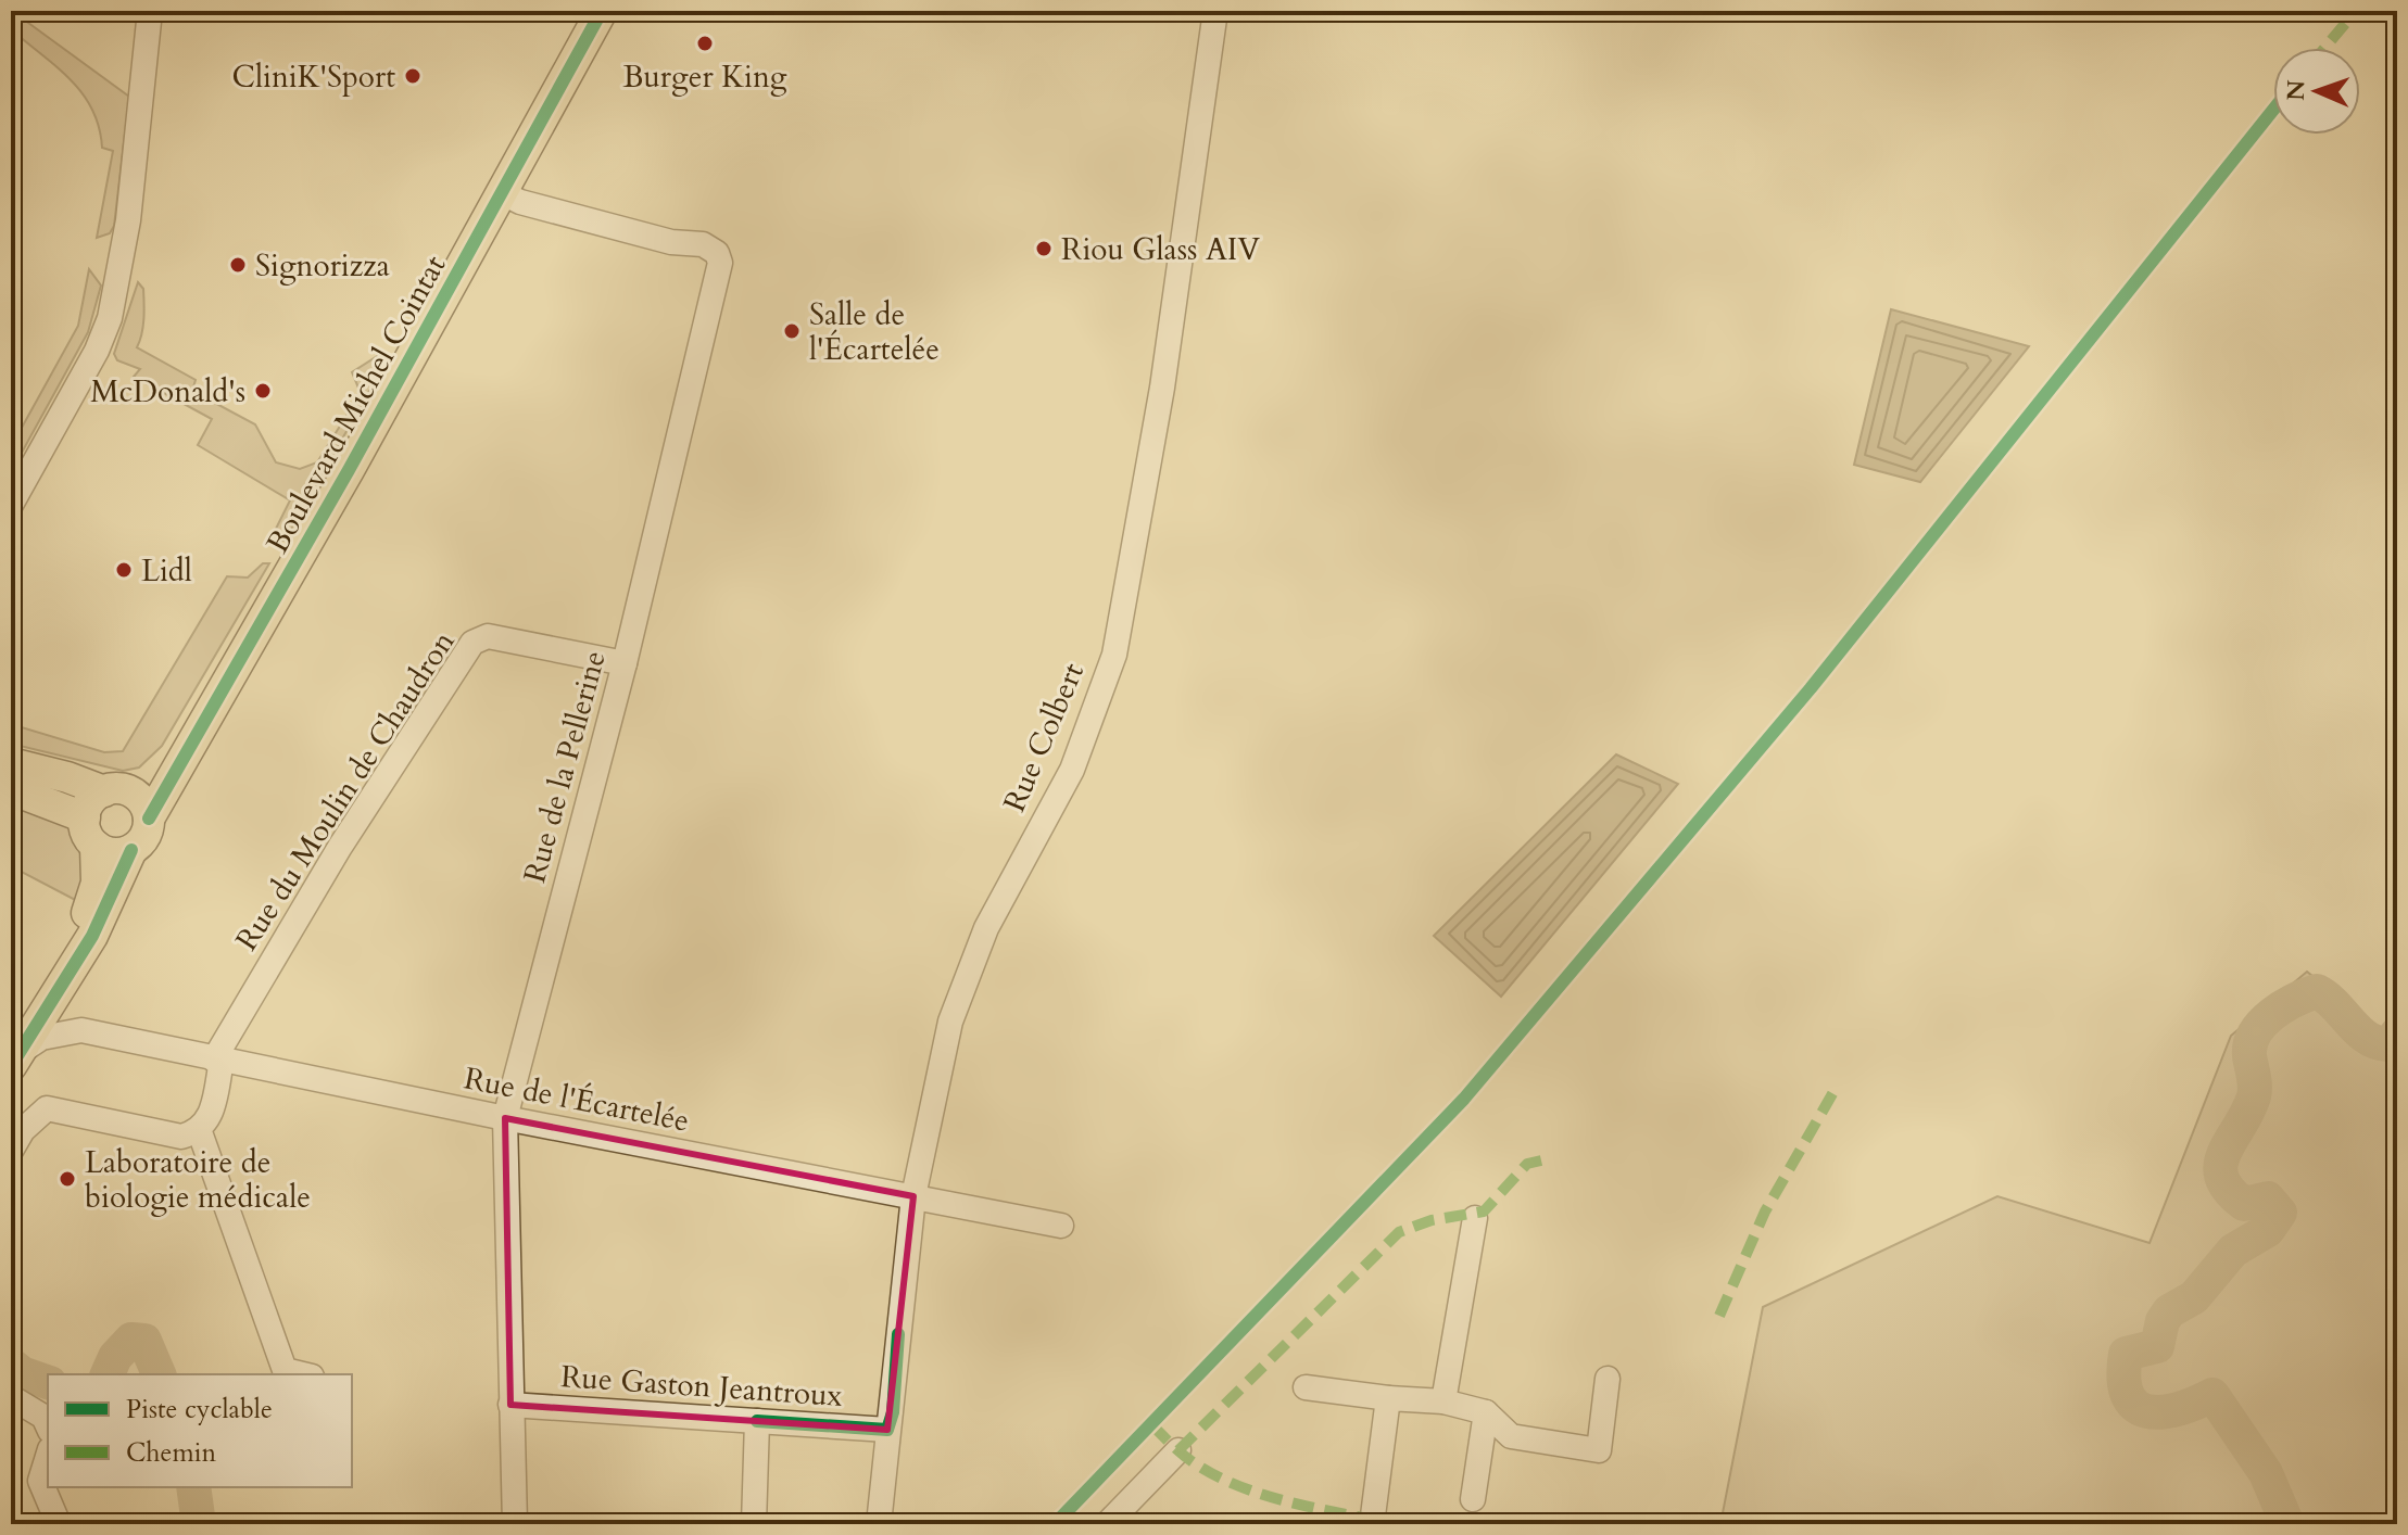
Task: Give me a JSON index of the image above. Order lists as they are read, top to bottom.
{
  "streets": {
    "main road": ["Boulevard Michel Cointat"],
    "street": [
      "Rue Colbert",
      "Rue de la Pellerine",
      "Rue du Moulin de Chaudron",
      "Rue de l'Écartelée",
      "Rue Gaston Jeantroux"
    ]
  },
  "crossings": [
    ["Boulevard Michel Cointat", "Rue de la Pellerine"],
    ["Rue Colbert", "Rue de l'Écartelée"],
    ["Rue Colbert", "Rue Gaston Jeantroux"],
    ["Rue de la Pellerine", "Rue du Moulin de Chaudron"],
    ["Rue de la Pellerine", "Rue de l'Écartelée"],
    ["Rue de la Pellerine", "Rue Gaston Jeantroux"],
    ["Rue du Moulin de Chaudron", "Rue de l'Écartelée"]
  ],
  "places": [
    "Burger King",
    "CliniK'Sport",
    "Riou Glass AIV",
    "Signorizza",
    "Salle de l'Écartelée",
    "McDonald's",
    "Lidl",
    "Laboratoire de biologie médicale"
  ],
  "legend": ["Piste cyclable", "Chemin"],
  "north": "left"
}
